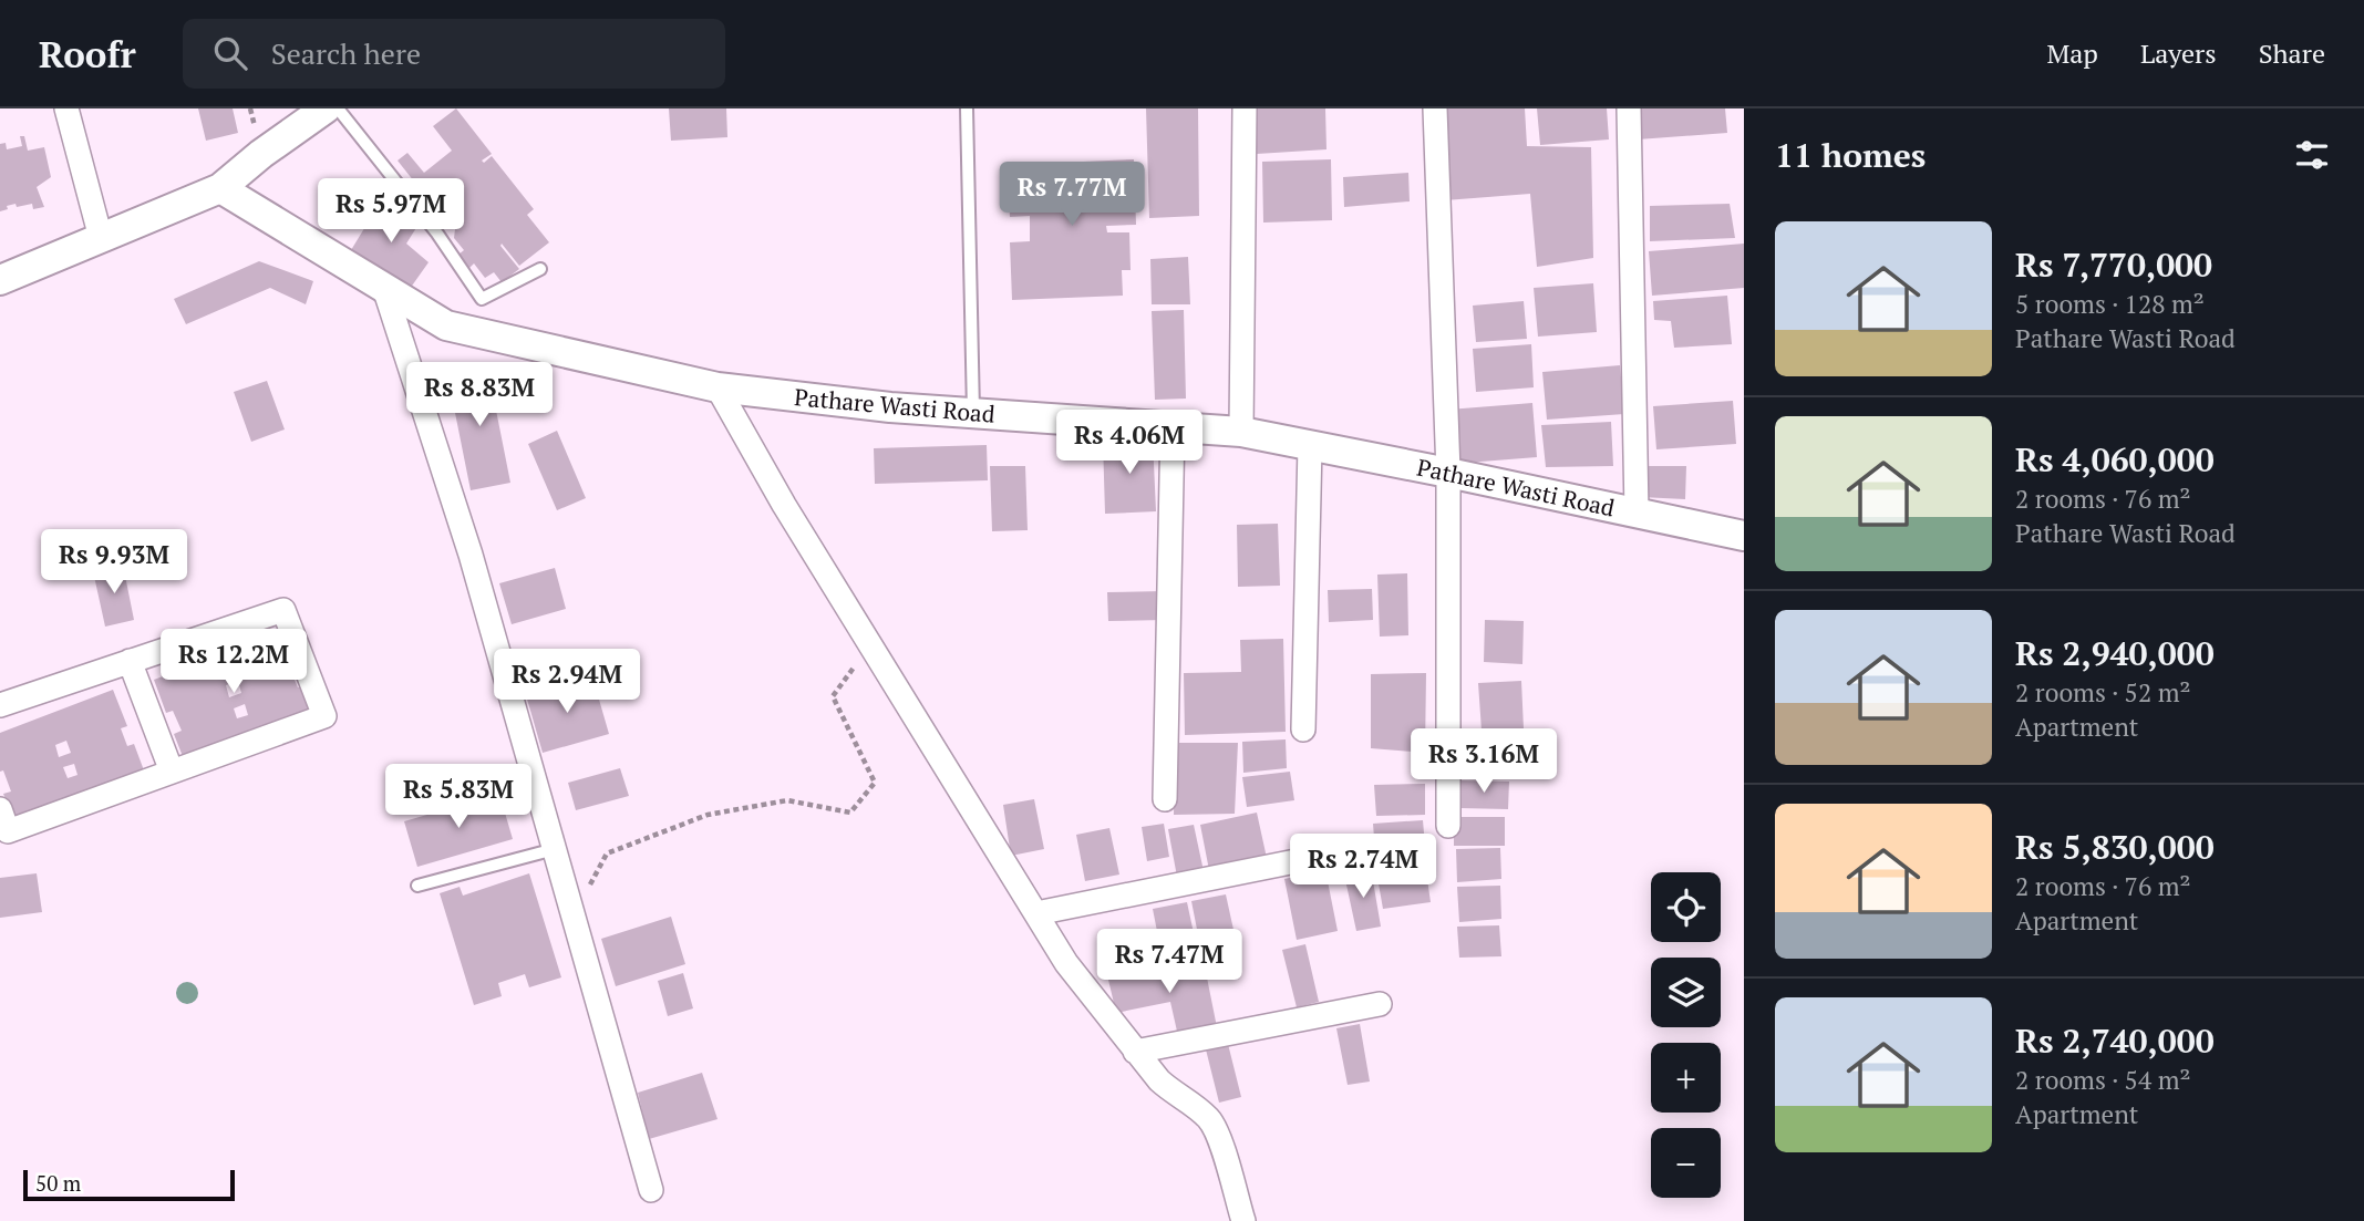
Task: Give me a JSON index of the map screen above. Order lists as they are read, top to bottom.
{
  "streets": {
    "street": ["Pathare Wasti Road"]
  },
  "scale_bar": "50 m",
  "page": {
    "header": "Roofr",
    "search": "Search here",
    "nav": ["Map", "Layers", "Share"],
    "heading": "11 homes",
    "price": [
      "Rs 7.77M",
      "Rs 5.97M",
      "Rs 8.83M",
      "Rs 4.06M",
      "Rs 9.93M",
      "Rs 12.2M",
      "Rs 2.94M",
      "Rs 3.16M",
      "Rs 5.83M",
      "Rs 2.74M",
      "Rs 7.47M"
    ],
    "list": [
      {
        "name": "Rs 7,770,000",
        "note": "5 rooms · 128 m² · Pathare Wasti Road"
      },
      {
        "name": "Rs 4,060,000",
        "note": "2 rooms · 76 m² · Pathare Wasti Road"
      },
      {
        "name": "Rs 2,940,000",
        "note": "2 rooms · 52 m² · Apartment"
      },
      {
        "name": "Rs 5,830,000",
        "note": "2 rooms · 76 m² · Apartment"
      },
      {
        "name": "Rs 2,740,000",
        "note": "2 rooms · 54 m² · Apartment"
      }
    ],
    "map_buttons": ["+", "−"],
    "scale": "50 m"
  }
}
